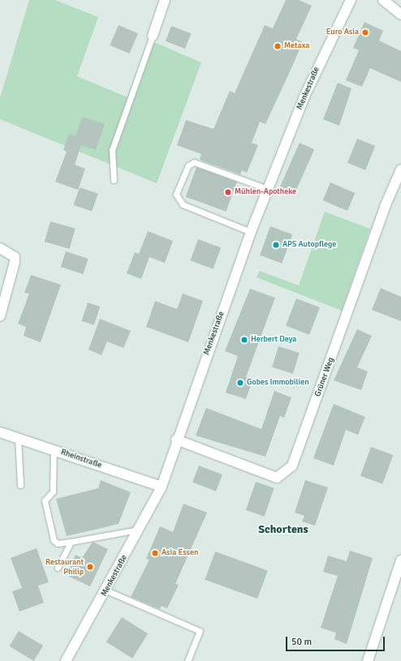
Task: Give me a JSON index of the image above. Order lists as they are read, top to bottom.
{
  "streets": {
    "street": ["Menkestraße", "Grüner Weg", "Rheinstraße"]
  },
  "crossings": [
    ["Menkestraße", "Grüner Weg"],
    ["Menkestraße", "Rheinstraße"]
  ],
  "districts": ["Schortens"],
  "places": [
    "Euro Asia",
    "Metaxa",
    "Mühlen-Apotheke",
    "APS Autopflege",
    "Herbert Deya",
    "Gobes Immobilien",
    "Asia Essen",
    "Restaurant Philip"
  ],
  "scale_bar": "50 m"
}
